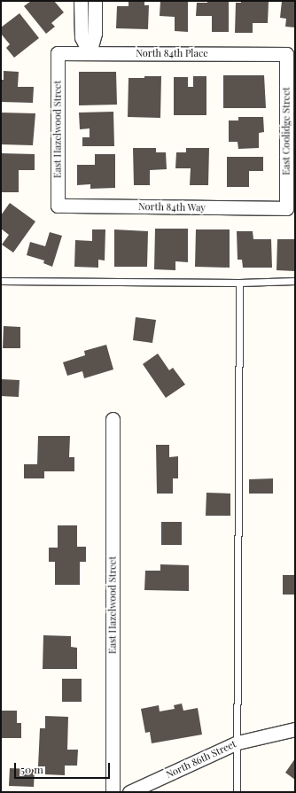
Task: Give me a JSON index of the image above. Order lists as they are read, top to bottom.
{
  "streets": {
    "street": [
      "North 84th Place",
      "East Hazelwood Street",
      "East Coolidge Street",
      "North 84th Way",
      "North 86th Street"
    ]
  },
  "crossings": [
    ["North 84th Place", "East Hazelwood Street"],
    ["North 84th Place", "East Coolidge Street"],
    ["East Hazelwood Street", "North 84th Way"],
    ["East Coolidge Street", "North 84th Way"]
  ],
  "scale_bar": "50 m"
}
